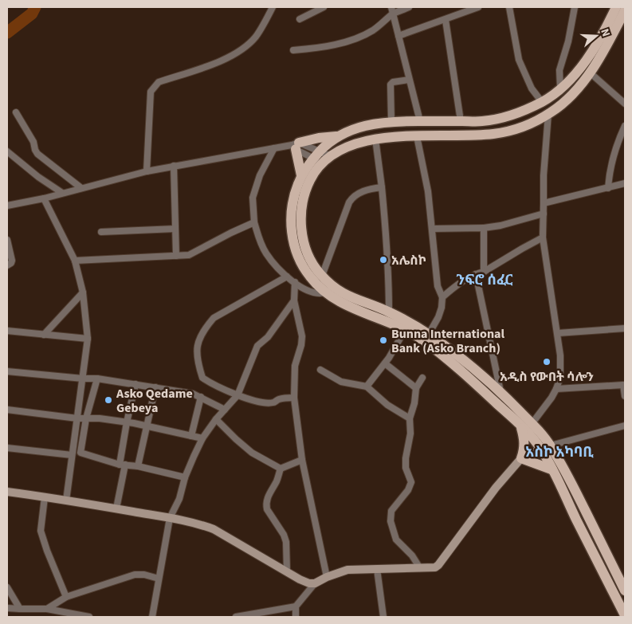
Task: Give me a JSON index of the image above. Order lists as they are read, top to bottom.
{
  "districts": ["ንፍሮ ሰፈር", "አስኮ አካባቢ"],
  "places": [
    "አሌስኮ",
    "Bunna International Bank (Asko Branch)",
    "አዲስ የውበት ሳሎን",
    "Asko Qedame Gebeya"
  ],
  "north": "right"
}
